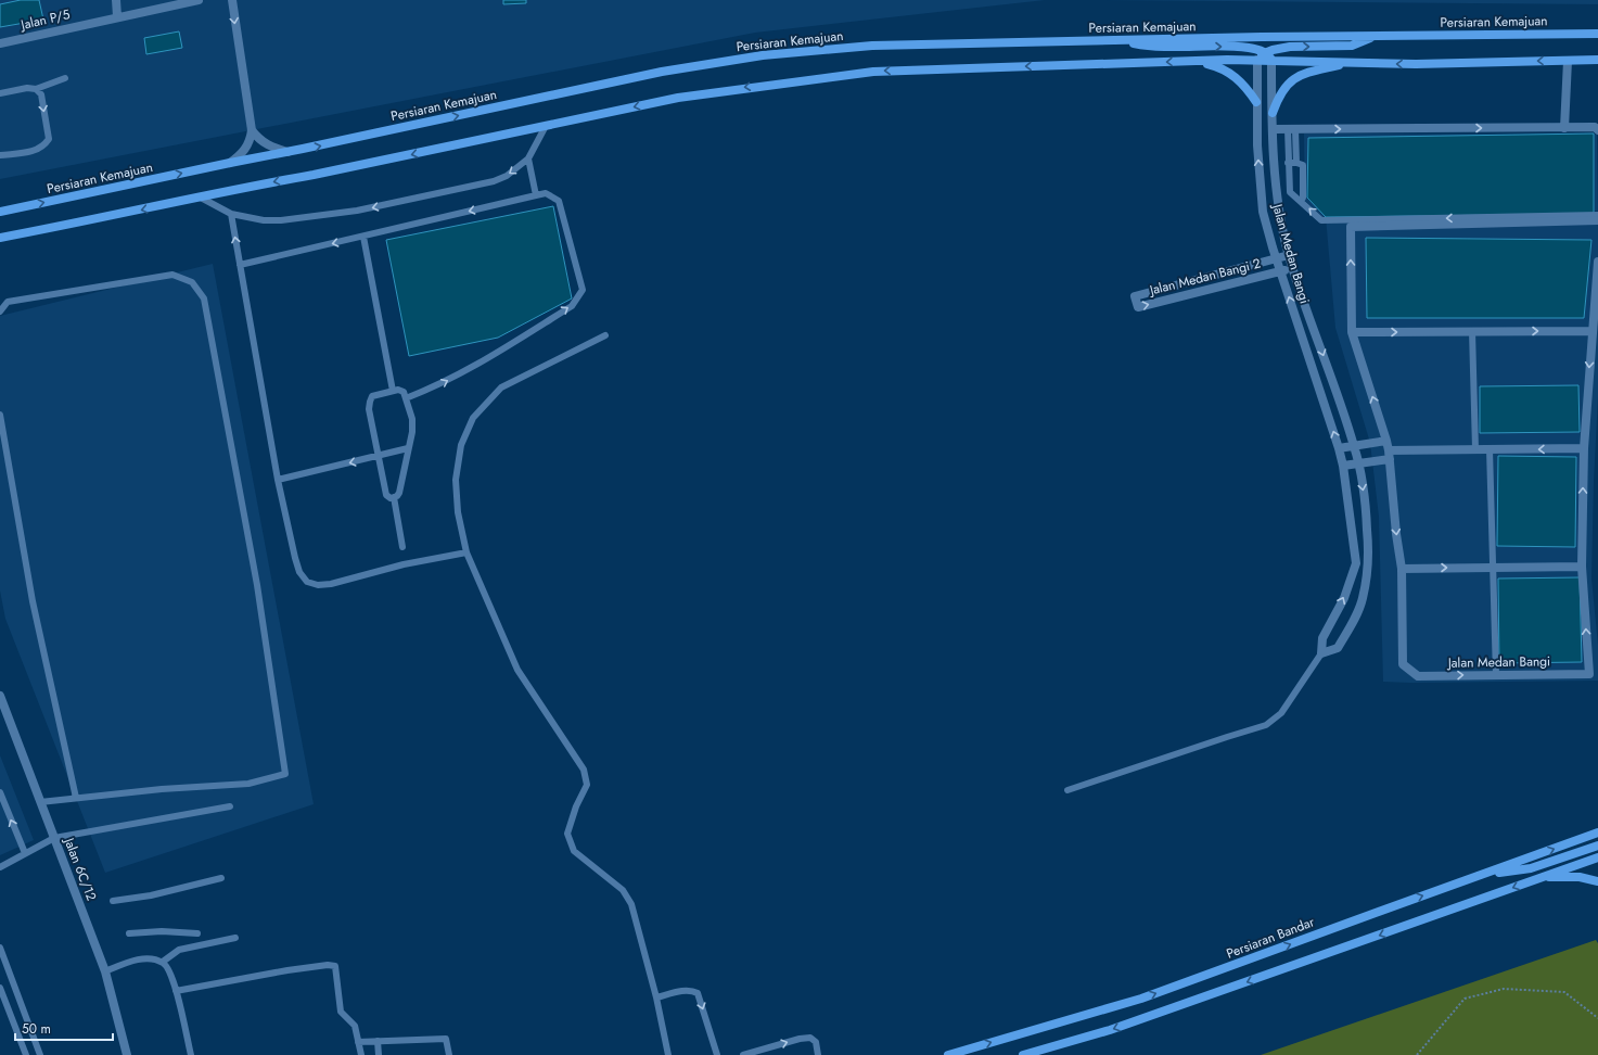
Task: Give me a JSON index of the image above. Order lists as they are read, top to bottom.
{
  "streets": {
    "main road": ["Persiaran Kemajuan", "Persiaran Bandar"],
    "street": [
      "Jalan P/5",
      "Jalan Medan Bangi",
      "Jalan Medan Bangi 2",
      "Jalan 6C/12"
    ]
  },
  "crossings": [
    ["Jalan Medan Bangi", "Jalan Medan Bangi 2"]
  ],
  "scale_bar": "50 m"
}
